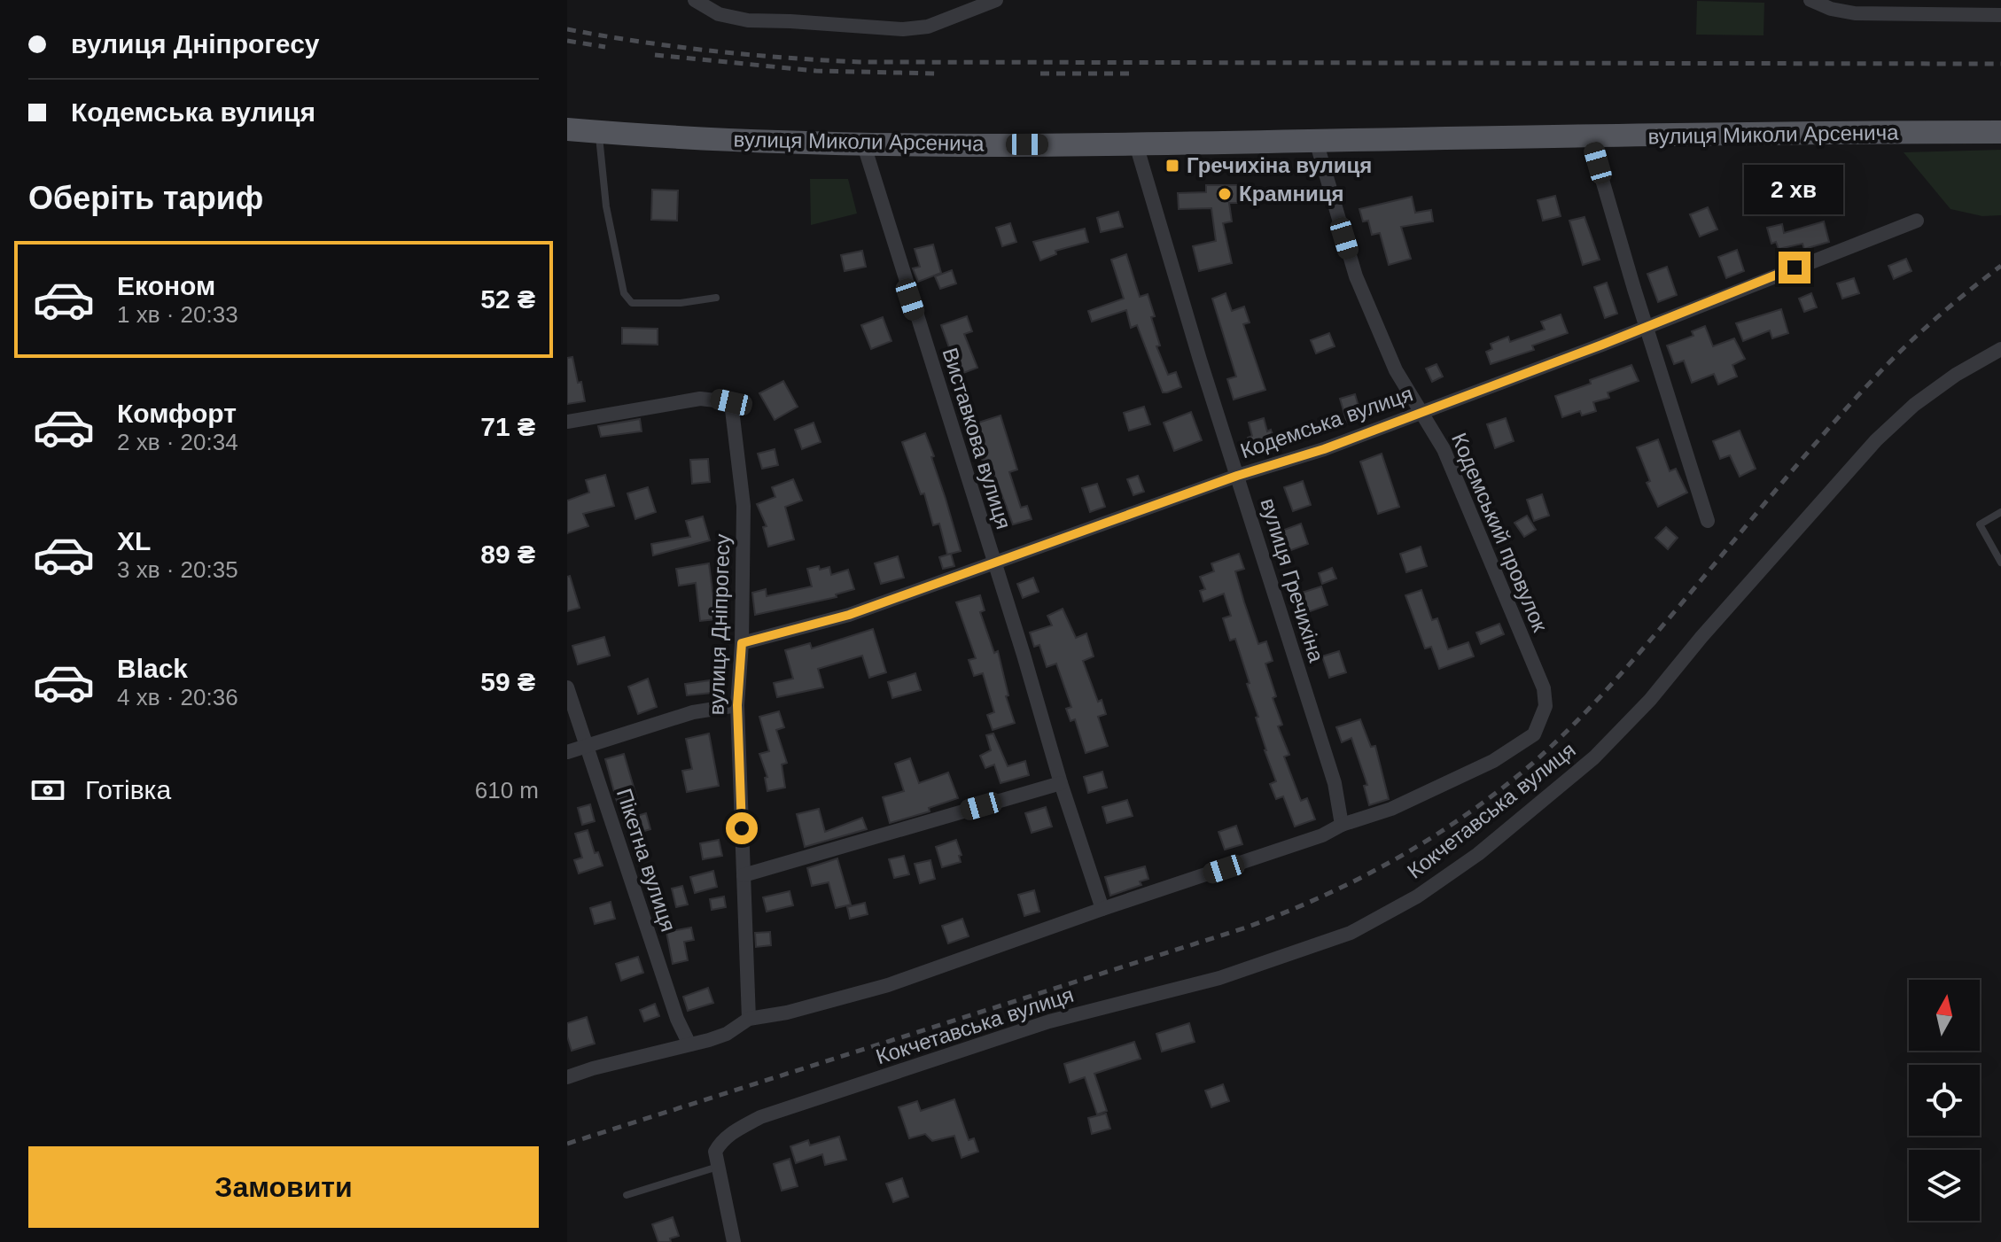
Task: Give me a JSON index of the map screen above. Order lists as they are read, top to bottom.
{
  "streets": {
    "main road": ["вулиця Миколи Арсенича"],
    "street": [
      "Кодемська вулиця",
      "Виставкова вулиця",
      "Кодемський провулок",
      "вулиця Гречихіна",
      "вулиця Дніпрогесу",
      "Кокчетавська вулиця",
      "Пікетна вулиця"
    ]
  },
  "crossings": [
    ["вулиця Миколи Арсенича", "Виставкова вулиця"],
    ["вулиця Миколи Арсенича", "Кодемський провулок"],
    ["вулиця Миколи Арсенича", "вулиця Гречихіна"],
    ["Кодемська вулиця", "Виставкова вулиця"],
    ["Кодемська вулиця", "Кодемський провулок"],
    ["Кодемська вулиця", "вулиця Гречихіна"],
    ["Кодемська вулиця", "вулиця Дніпрогесу"],
    ["Кодемський провулок", "вулиця Гречихіна"]
  ],
  "places": {
    "transit": ["Гречихіна вулиця"],
    "other": ["Крамниця"]
  },
  "north": "top",
  "page": {
    "banner": ["вулиця Дніпрогесу", "Кодемська вулиця"],
    "heading": "Оберіть тариф",
    "bubble": "2 хв",
    "list": [
      {
        "name": "Економ",
        "note": "1 хв · 20:33",
        "value": "52 ₴"
      },
      {
        "name": "Комфорт",
        "note": "2 хв · 20:34",
        "value": "71 ₴"
      },
      {
        "name": "XL",
        "note": "3 хв · 20:35",
        "value": "89 ₴"
      },
      {
        "name": "Black",
        "note": "4 хв · 20:36",
        "value": "59 ₴"
      }
    ],
    "pay": ["Готівка", "610 m"],
    "buttons": "Замовити"
  }
}
